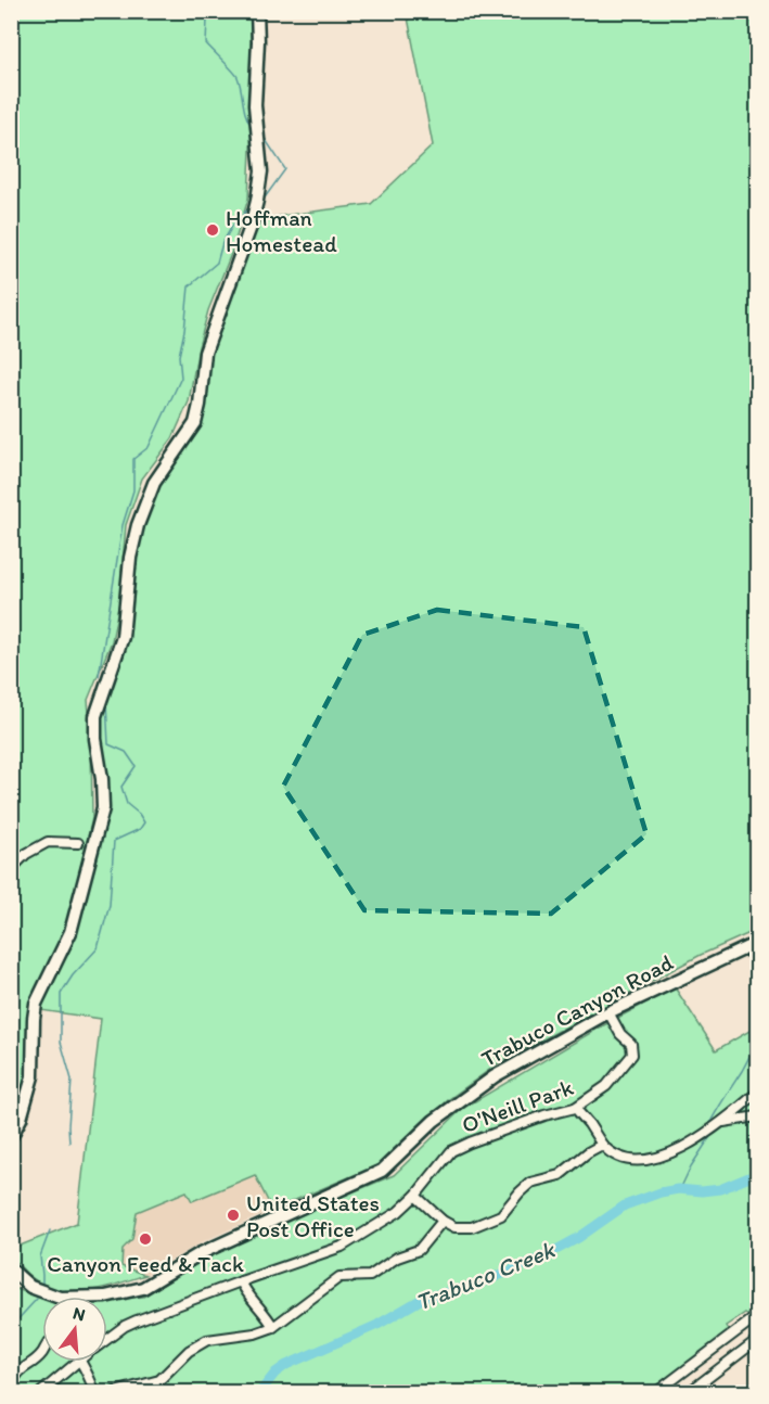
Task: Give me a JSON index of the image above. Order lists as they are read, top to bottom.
{
  "streets": {
    "main road": ["Trabuco Canyon Road"],
    "street": ["O'Neill Park"]
  },
  "crossings": [
    ["Trabuco Canyon Road", "O'Neill Park"]
  ],
  "water": ["Trabuco Creek"],
  "places": ["Hoffman Homestead", "United States Post Office", "Canyon Feed & Tack"],
  "north": "top"
}
